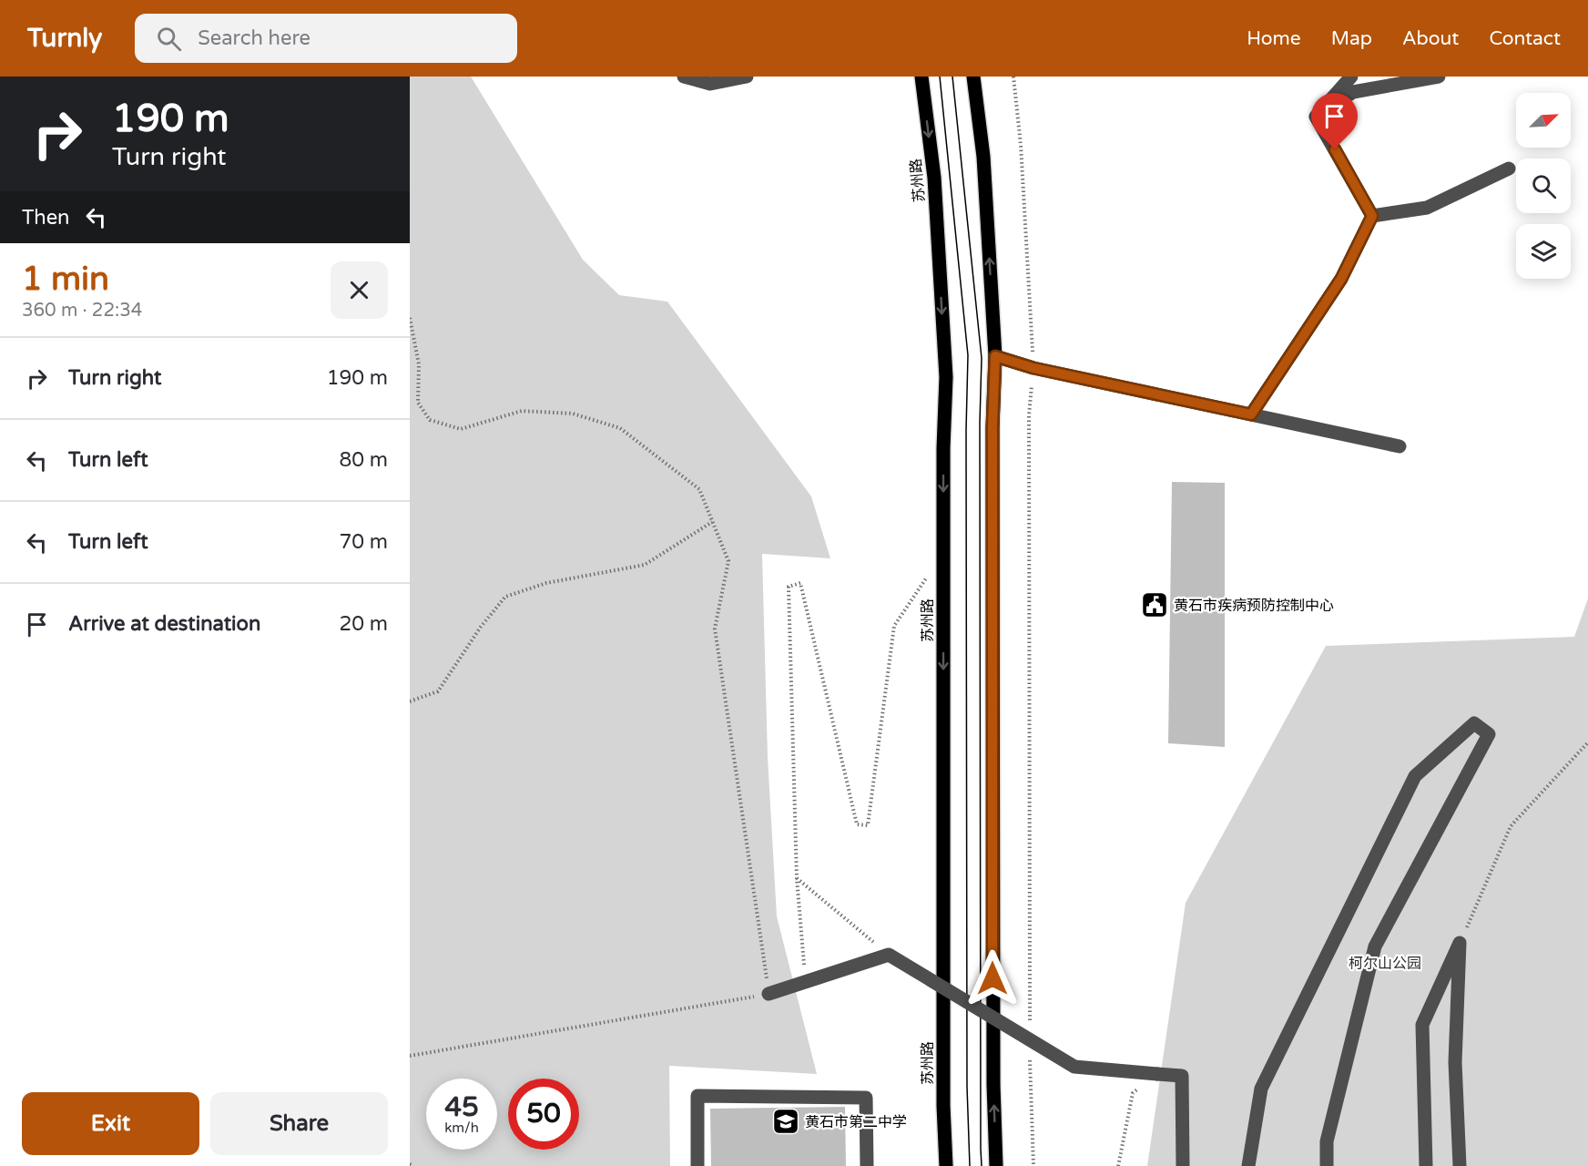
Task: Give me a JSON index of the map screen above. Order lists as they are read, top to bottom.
{
  "streets": {
    "main road": ["苏州路"]
  },
  "parks": ["柯尔山公园"],
  "places": {
    "public building": ["黄石市疾病预防控制中心"],
    "school or university": ["黄石市第二中学"]
  },
  "north": "top right",
  "page": {
    "header": "Turnly",
    "search": "Search here",
    "nav": [
      "Home",
      "Map",
      "About",
      "Contact"
    ],
    "turn": ["190 m", "Turn right"],
    "then": "Then",
    "heading": ["1 min", "360 m · 22:34"],
    "list": [
      {
        "name": "Turn right",
        "value": "190 m"
      },
      {
        "name": "Turn left",
        "value": "80 m"
      },
      {
        "name": "Turn left",
        "value": "70 m"
      },
      {
        "name": "Arrive at destination",
        "value": "20 m"
      }
    ],
    "speed": "45 km/h",
    "limit": "50",
    "buttons": ["Exit", "Share"]
  }
}
